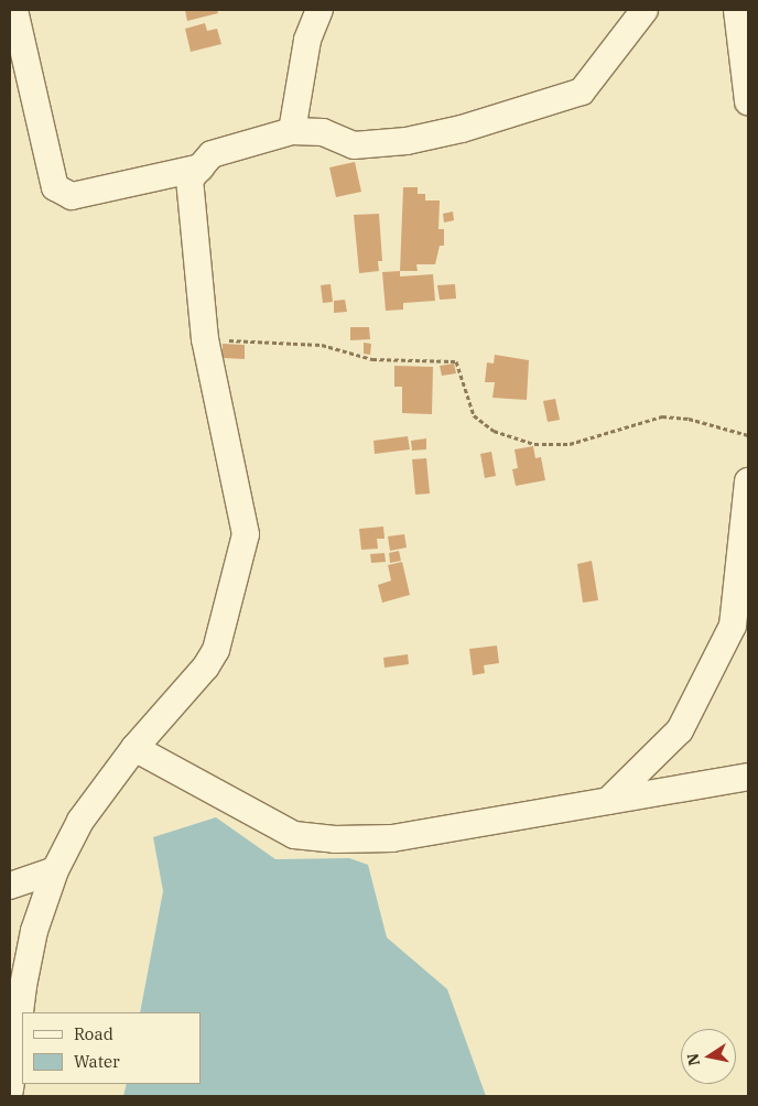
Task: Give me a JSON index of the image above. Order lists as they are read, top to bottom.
{
  "legend": ["Road", "Water"],
  "north": "left"
}
